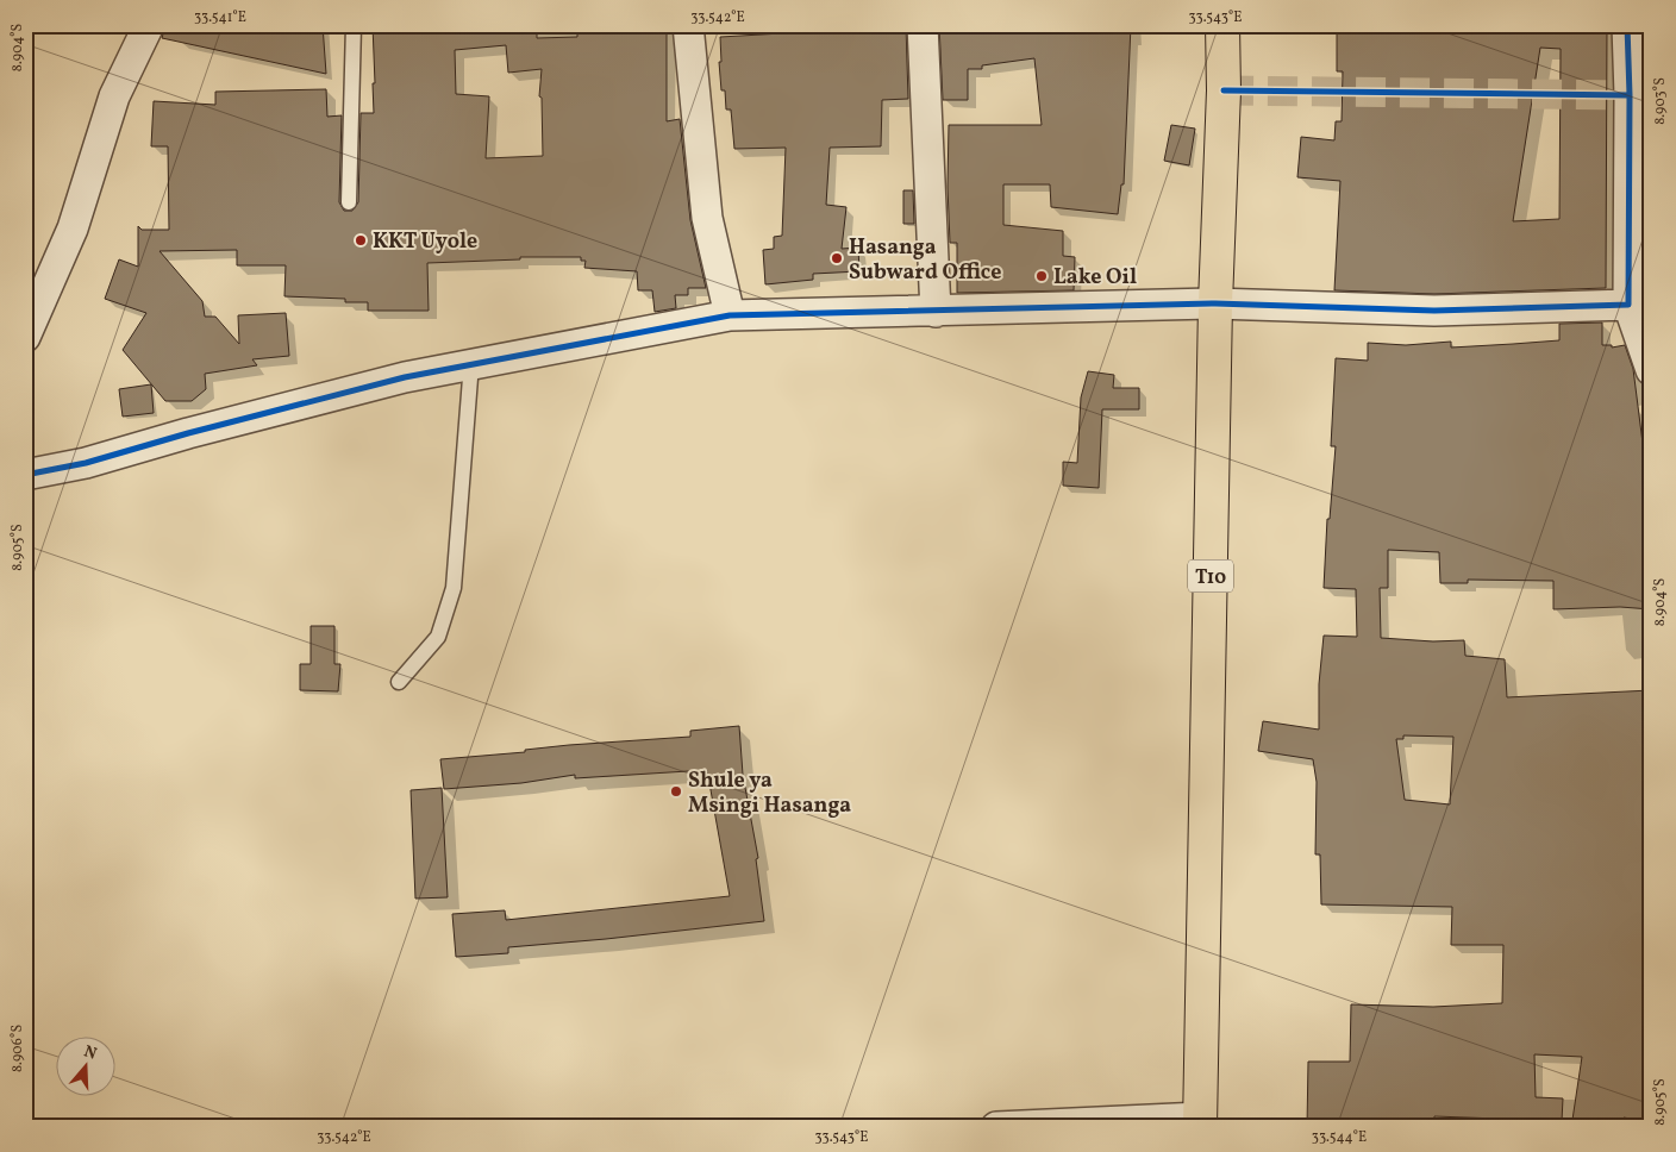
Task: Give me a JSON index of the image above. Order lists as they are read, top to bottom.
{
  "streets": {
    "highway": ["T10"]
  },
  "places": [
    "KKT Uyole",
    "Hasanga Subward Office",
    "Lake Oil",
    "Shule ya Msingi Hasanga"
  ],
  "north": "top",
  "coordinates": [
    "33.541°E",
    "33.542°E",
    "33.543°E",
    "8.904°S",
    "8.903°S",
    "8.905°S",
    "8.906°S",
    "33.544°E"
  ]
}
